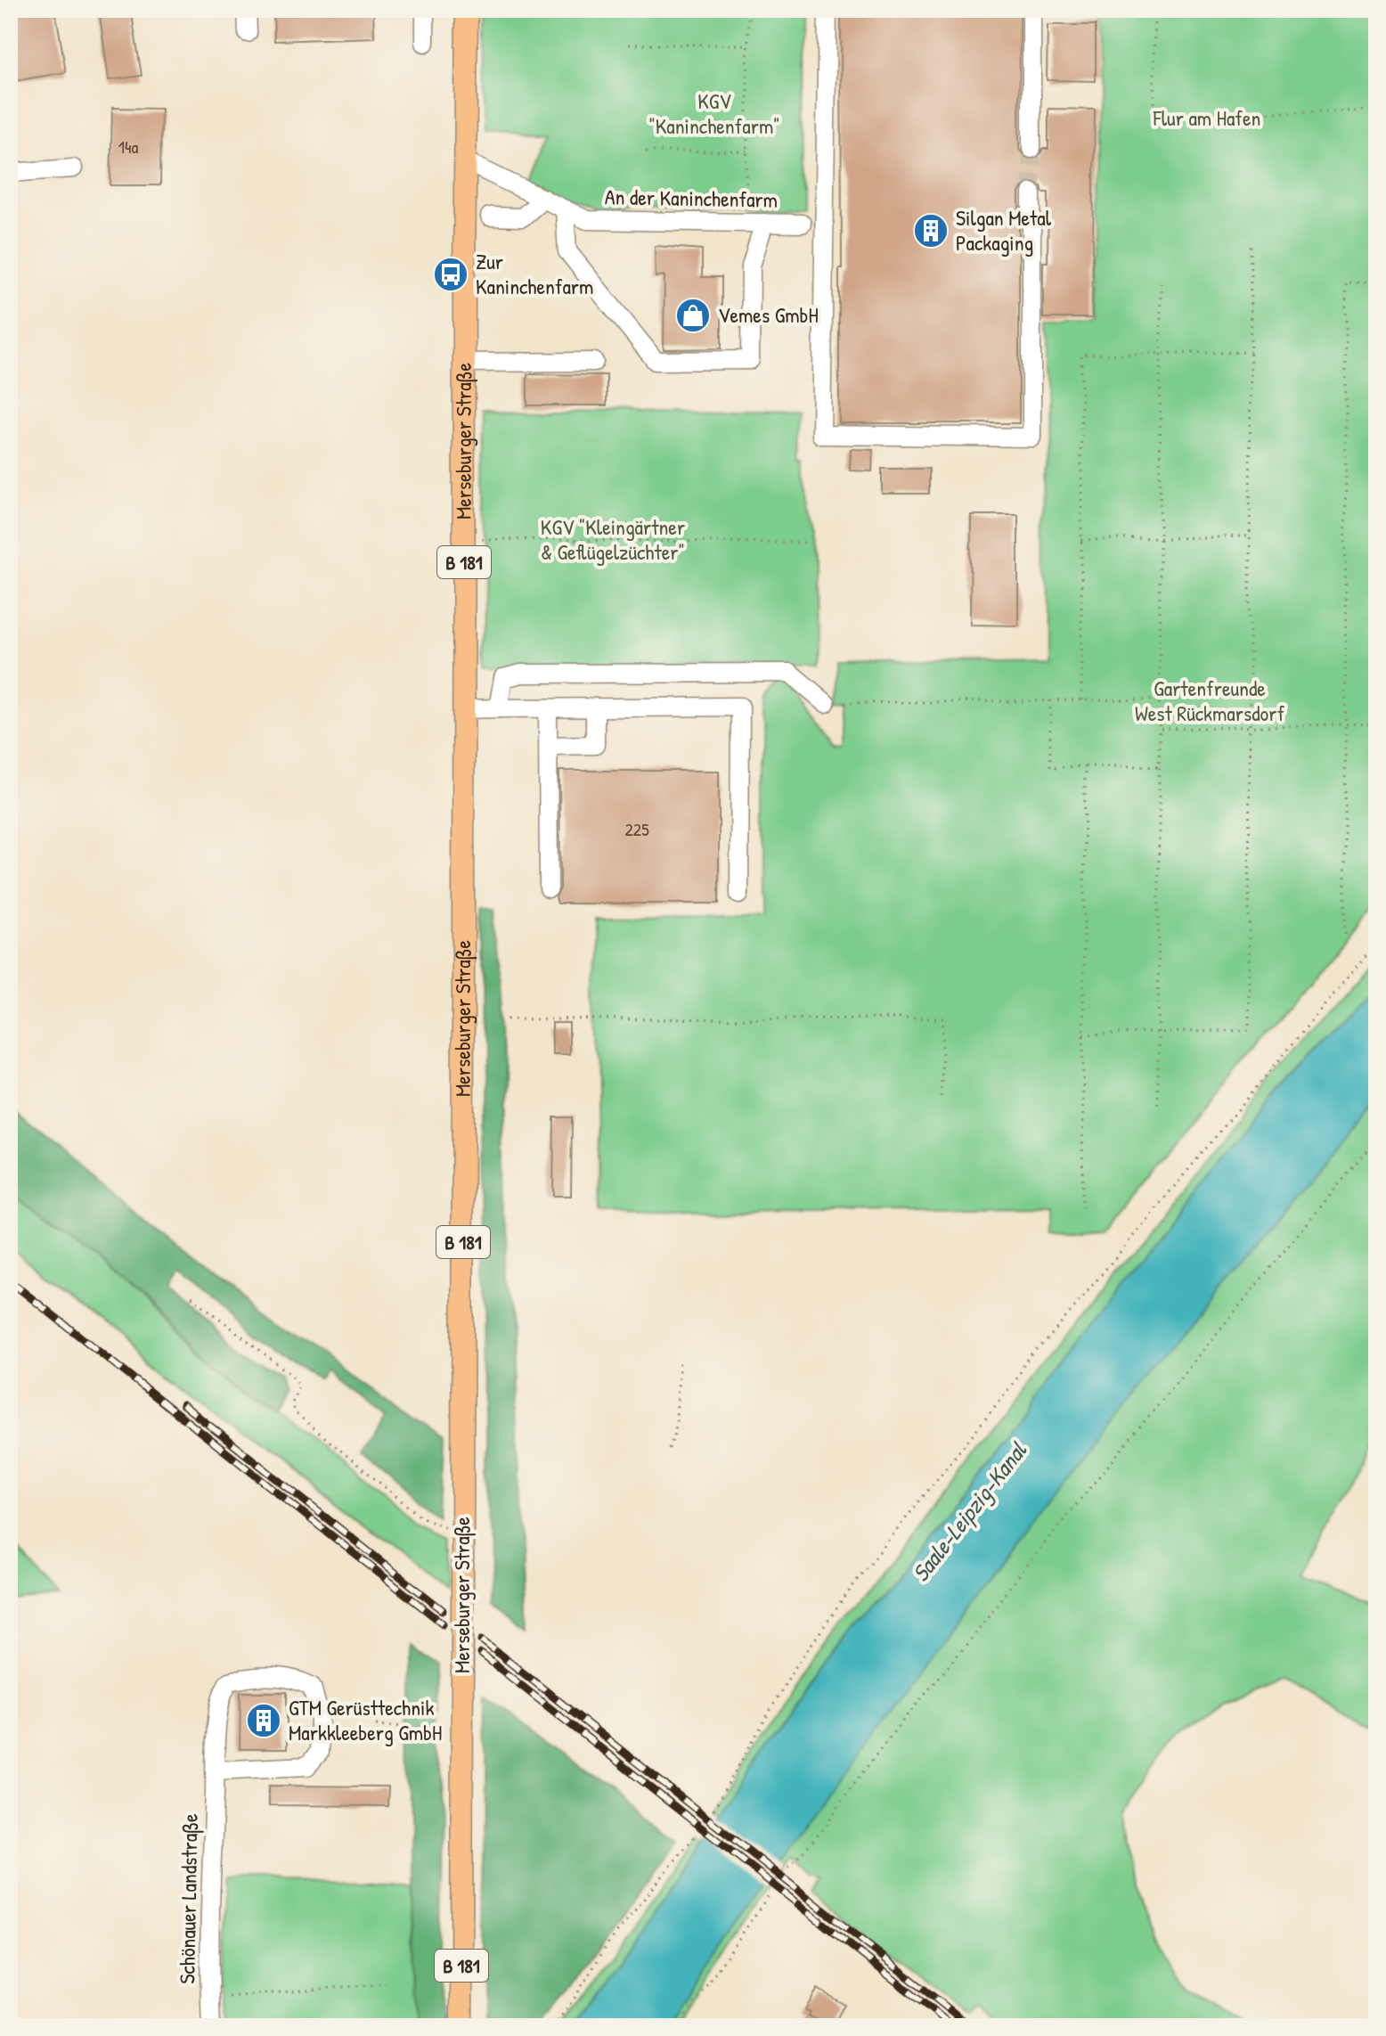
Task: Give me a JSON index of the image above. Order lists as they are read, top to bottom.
{
  "streets": {
    "main road": ["Merseburger Straße", "B 181"],
    "street": ["An der Kaninchenfarm", "Schönauer Landstraße"]
  },
  "crossings": [
    ["An der Kaninchenfarm", "Merseburger Straße"]
  ],
  "water": ["Saale-Leipzig-Kanal"],
  "parks": [
    "KGV \"Kaninchenfarm\"",
    "Flur am Hafen",
    "KGV \"Kleingärtner & Geflügelzüchter\"",
    "Gartenfreunde West Rückmarsdorf"
  ],
  "places": {
    "building": ["Silgan Metal Packaging", "GTM Gerüsttechnik Markkleeberg GmbH"],
    "bus stop": ["Zur Kaninchenfarm"],
    "shop": ["Vemes GmbH"]
  },
  "house_numbers": ["14a", "225"]
}
